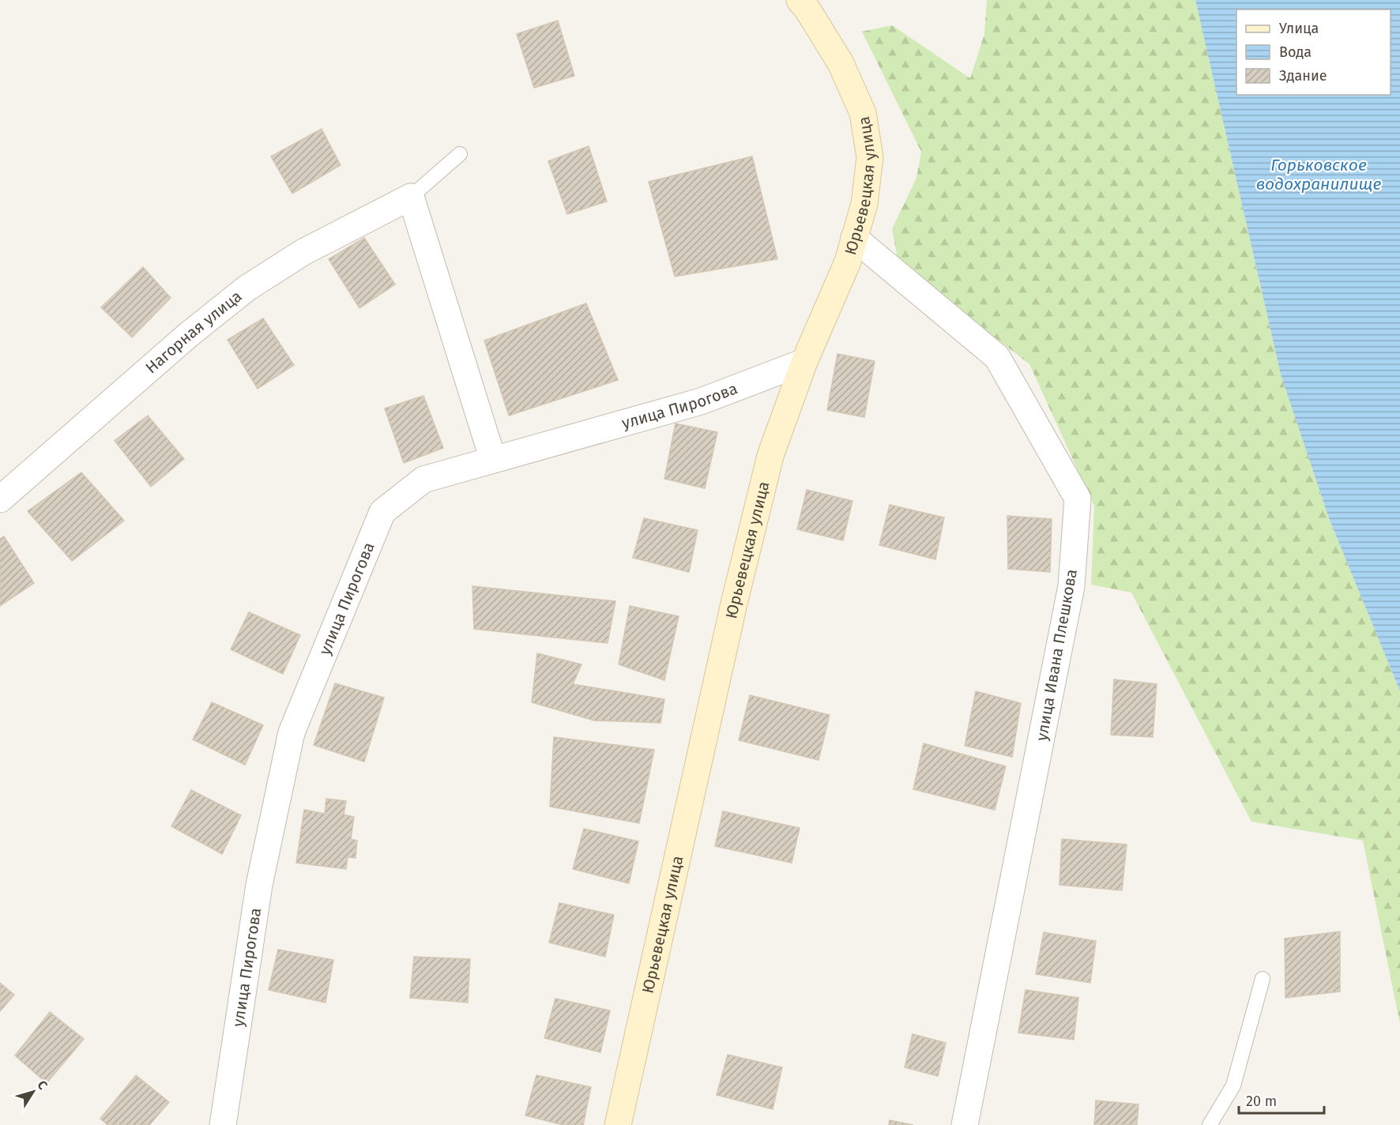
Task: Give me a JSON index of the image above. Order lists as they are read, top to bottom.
{
  "streets": {
    "main road": ["Юрьевецкая улица"],
    "street": ["Нагорная улица", "улица Пирогова", "улица Ивана Плешкова"]
  },
  "crossings": [
    ["Юрьевецкая улица", "улица Пирогова"],
    ["Юрьевецкая улица", "улица Ивана Плешкова"]
  ],
  "water": ["Горьковское водохранилище"],
  "legend": ["Улица", "Вода", "Здание"],
  "scale_bar": "20 m",
  "north": "top right"
}
